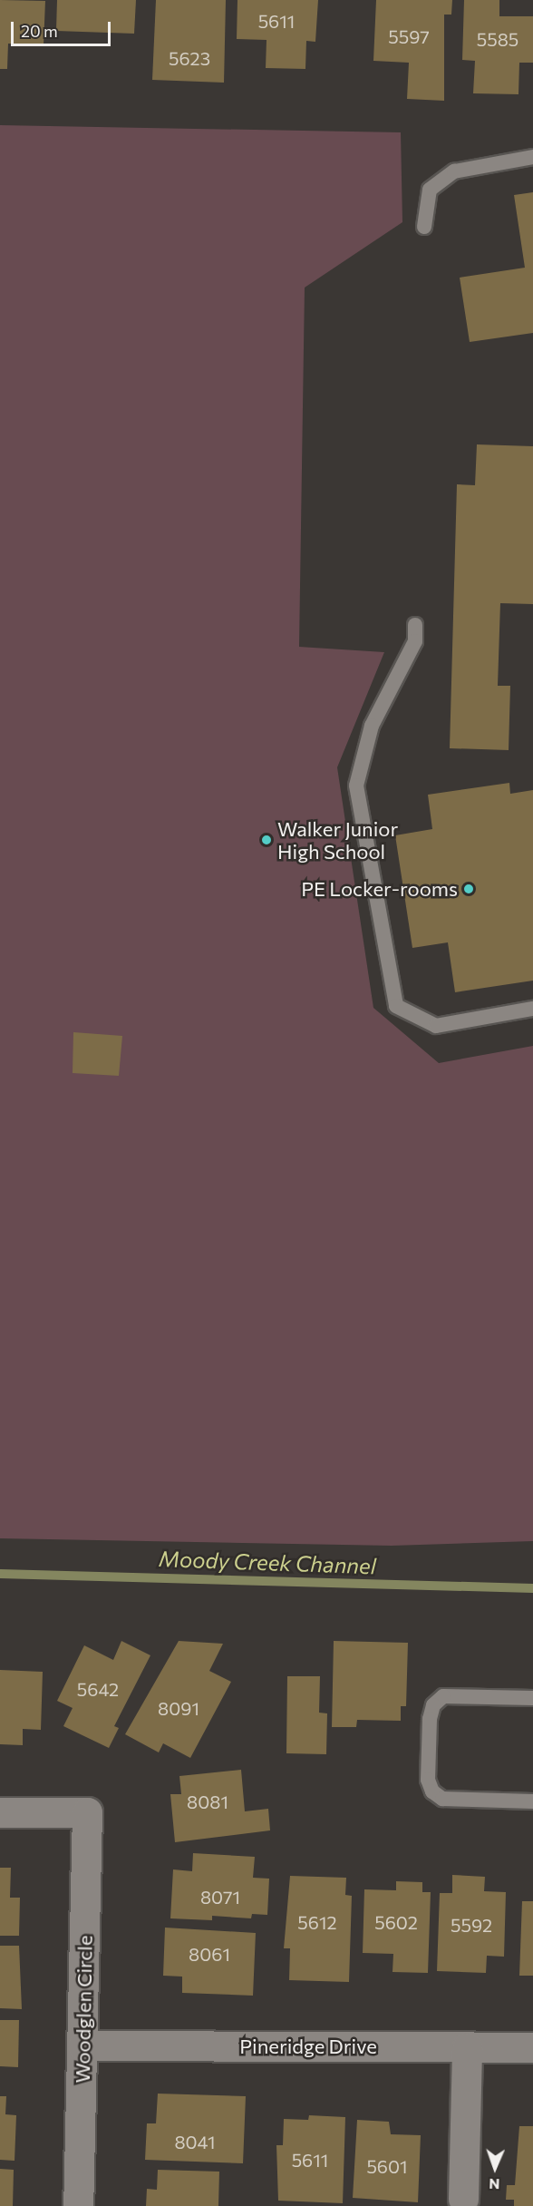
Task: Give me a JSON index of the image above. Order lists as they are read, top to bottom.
{
  "streets": {
    "street": ["Woodglen Circle", "Pineridge Drive"]
  },
  "crossings": [
    ["Woodglen Circle", "Pineridge Drive"]
  ],
  "water": ["Moody Creek Channel"],
  "places": ["Walker Junior High School", "PE Locker-rooms"],
  "house_numbers": [
    "5611",
    "5597",
    "5585",
    "5623",
    "5642",
    "8091",
    "8081",
    "8071",
    "5612",
    "5602",
    "5592",
    "8061",
    "8041",
    "5611",
    "5601"
  ],
  "scale_bar": "20 m",
  "north": "bottom"
}
